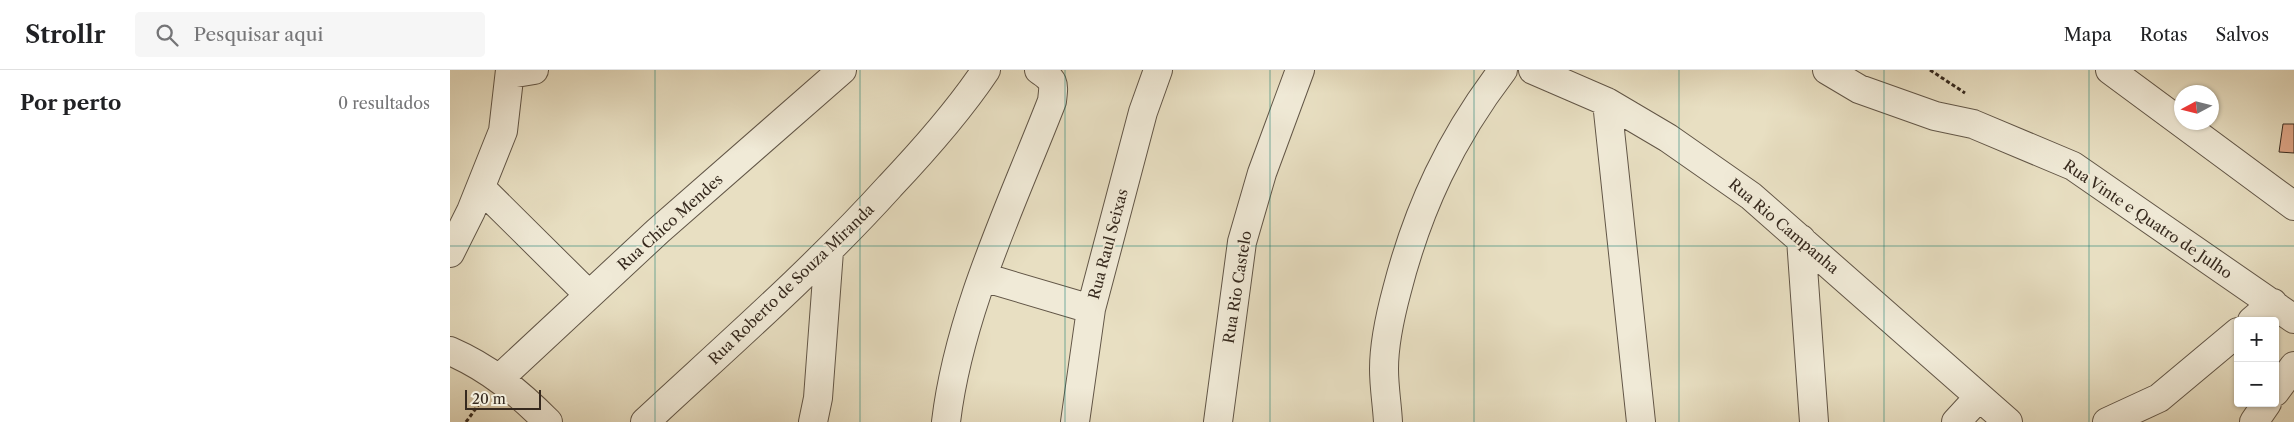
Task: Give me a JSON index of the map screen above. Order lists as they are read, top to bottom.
{
  "streets": {
    "street": [
      "Rua Vinte e Quatro de Julho",
      "Rua Chico Mendes",
      "Rua Rio Campanha",
      "Rua Raul Seixas",
      "Rua Roberto de Souza Miranda",
      "Rua Rio Castelo"
    ]
  },
  "scale_bar": "20 m",
  "north": "left",
  "page": {
    "header": "Strollr",
    "search": "Pesquisar aqui",
    "nav": ["Mapa", "Rotas", "Salvos"],
    "heading": ["Por perto", "0 resultados"],
    "map_buttons": ["+", "−"],
    "scale": "20 m"
  }
}
